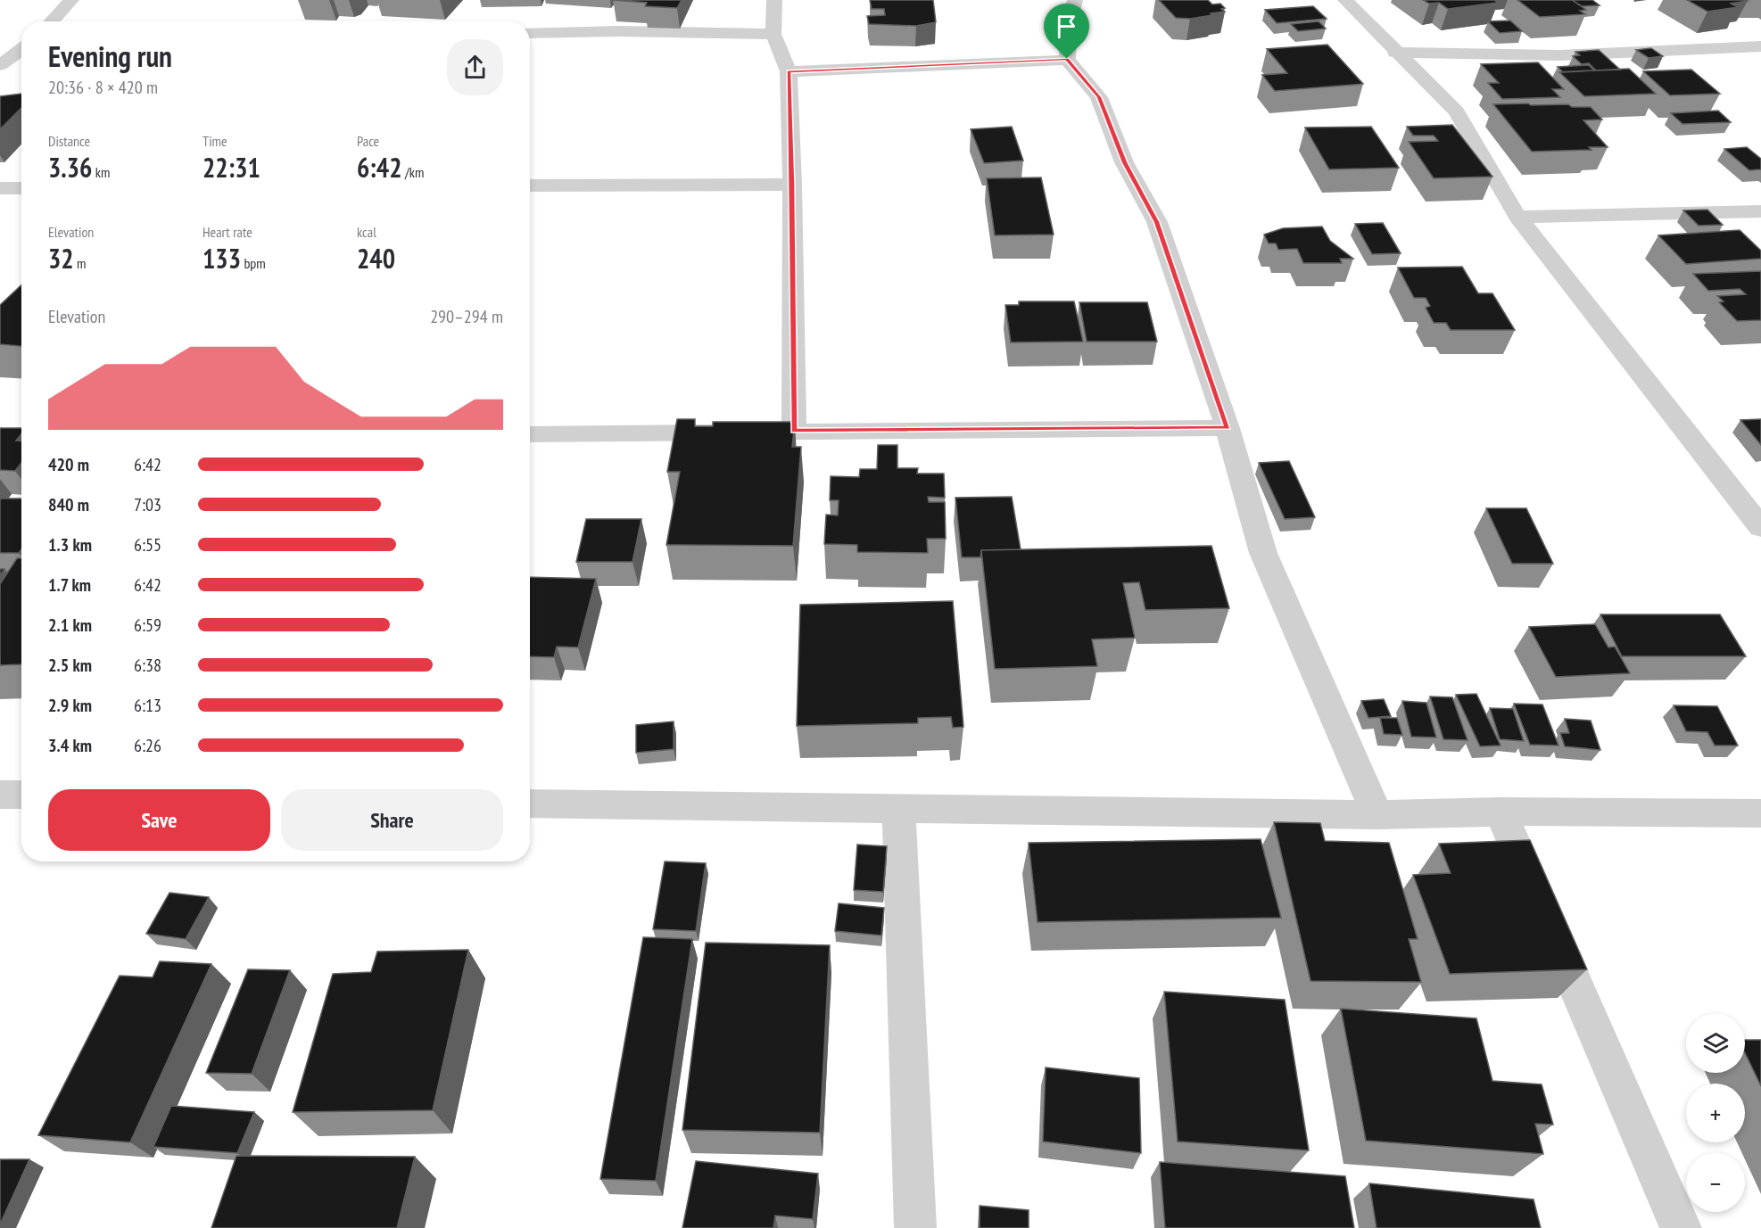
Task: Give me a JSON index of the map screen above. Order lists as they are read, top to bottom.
{
  "page": {
    "heading": ["Evening run", "20:36 · 8 × 420 m"],
    "stats": [
      ["Distance", "3.36 km"],
      ["Time", "22:31"],
      ["Pace", "6:42 /km"],
      ["Elevation", "32 m"],
      ["Heart rate", "133 bpm"],
      ["kcal", "240"]
    ],
    "chart": ["Elevation", "290–294 m"],
    "list": [
      {
        "name": "420 m",
        "note": "6:42"
      },
      {
        "name": "840 m",
        "note": "7:03"
      },
      {
        "name": "1.3 km",
        "note": "6:55"
      },
      {
        "name": "1.7 km",
        "note": "6:42"
      },
      {
        "name": "2.1 km",
        "note": "6:59"
      },
      {
        "name": "2.5 km",
        "note": "6:38"
      },
      {
        "name": "2.9 km",
        "note": "6:13"
      },
      {
        "name": "3.4 km",
        "note": "6:26"
      }
    ],
    "buttons": ["Save", "Share"],
    "map_buttons": ["+", "−"]
  }
}
